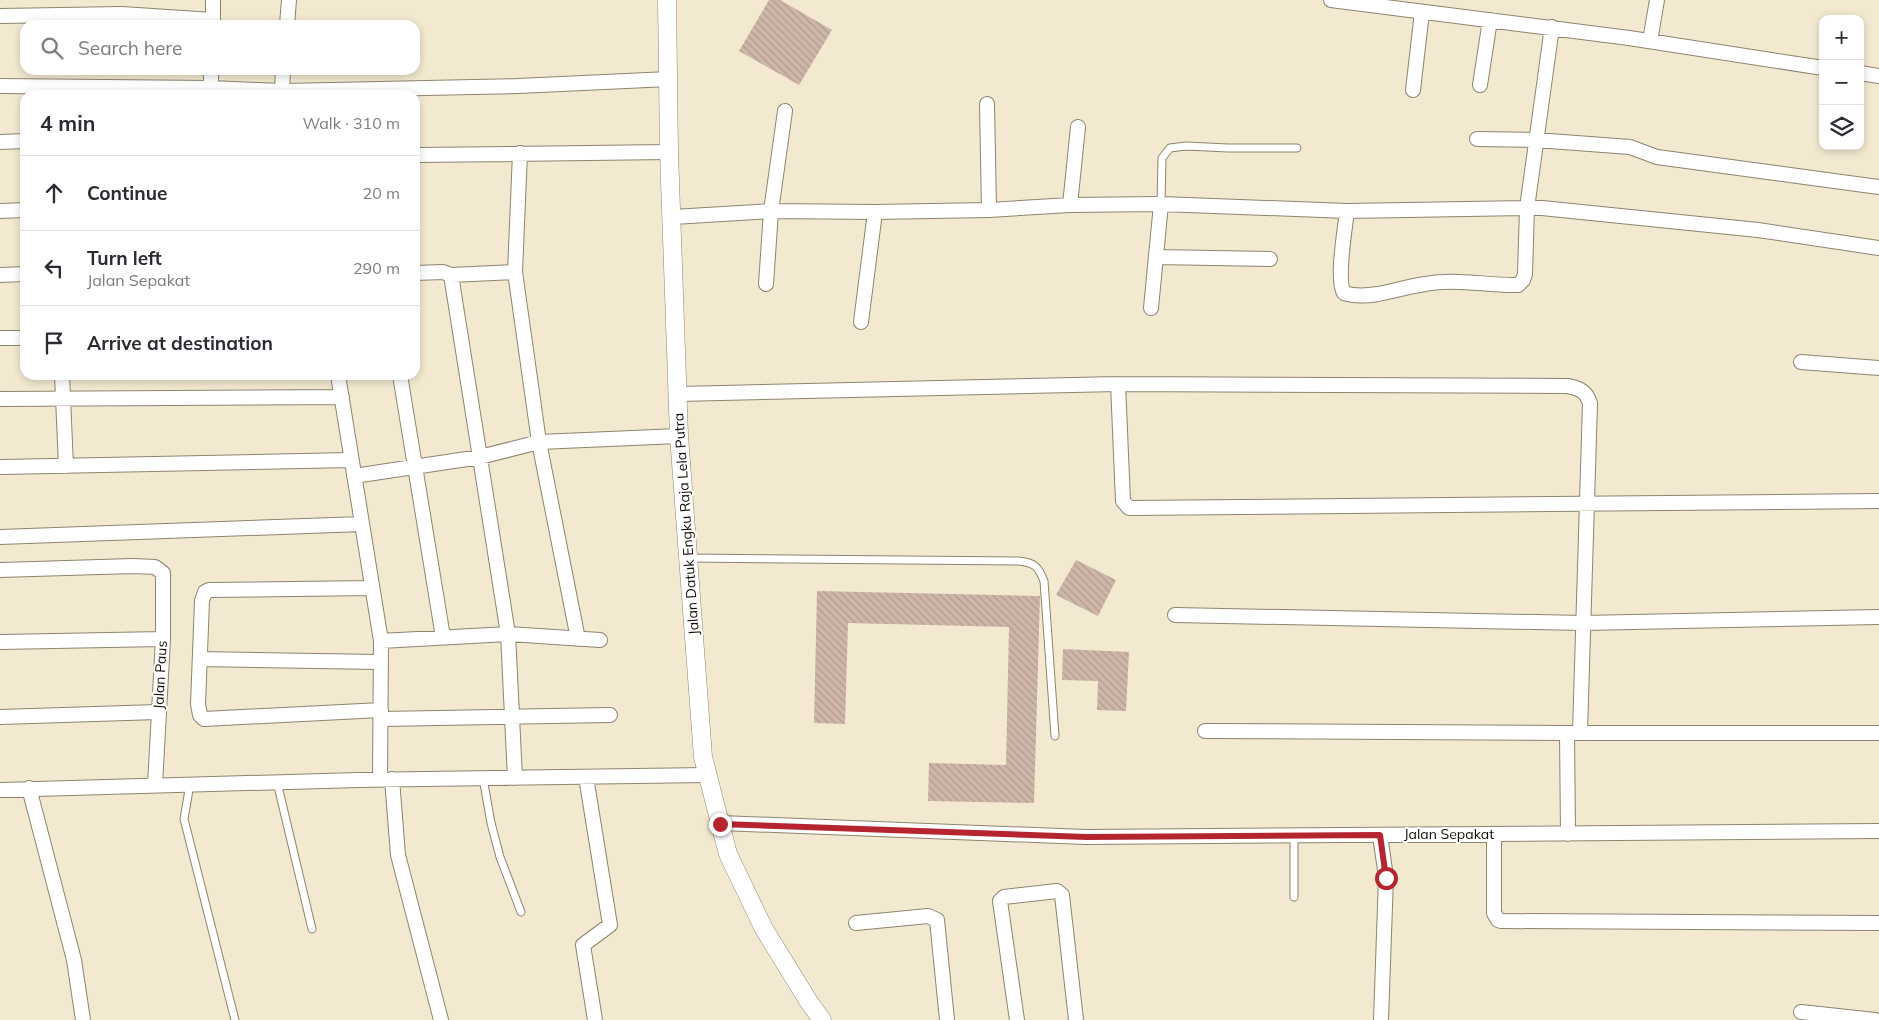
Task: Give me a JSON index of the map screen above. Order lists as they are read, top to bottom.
{
  "streets": {
    "street": ["Jalan Datuk Engku Raja Lela Putra", "Jalan Paus", "Jalan Sepakat"]
  },
  "crossings": [
    ["Jalan Datuk Engku Raja Lela Putra", "Jalan Sepakat"]
  ],
  "page": {
    "map_buttons": ["+", "−"],
    "search": "Search here",
    "heading": ["4 min", "Walk · 310 m"],
    "list": [
      ["Continue", "20 m"],
      ["Turn left", "Jalan Sepakat", "290 m"],
      "Arrive at destination"
    ]
  }
}
